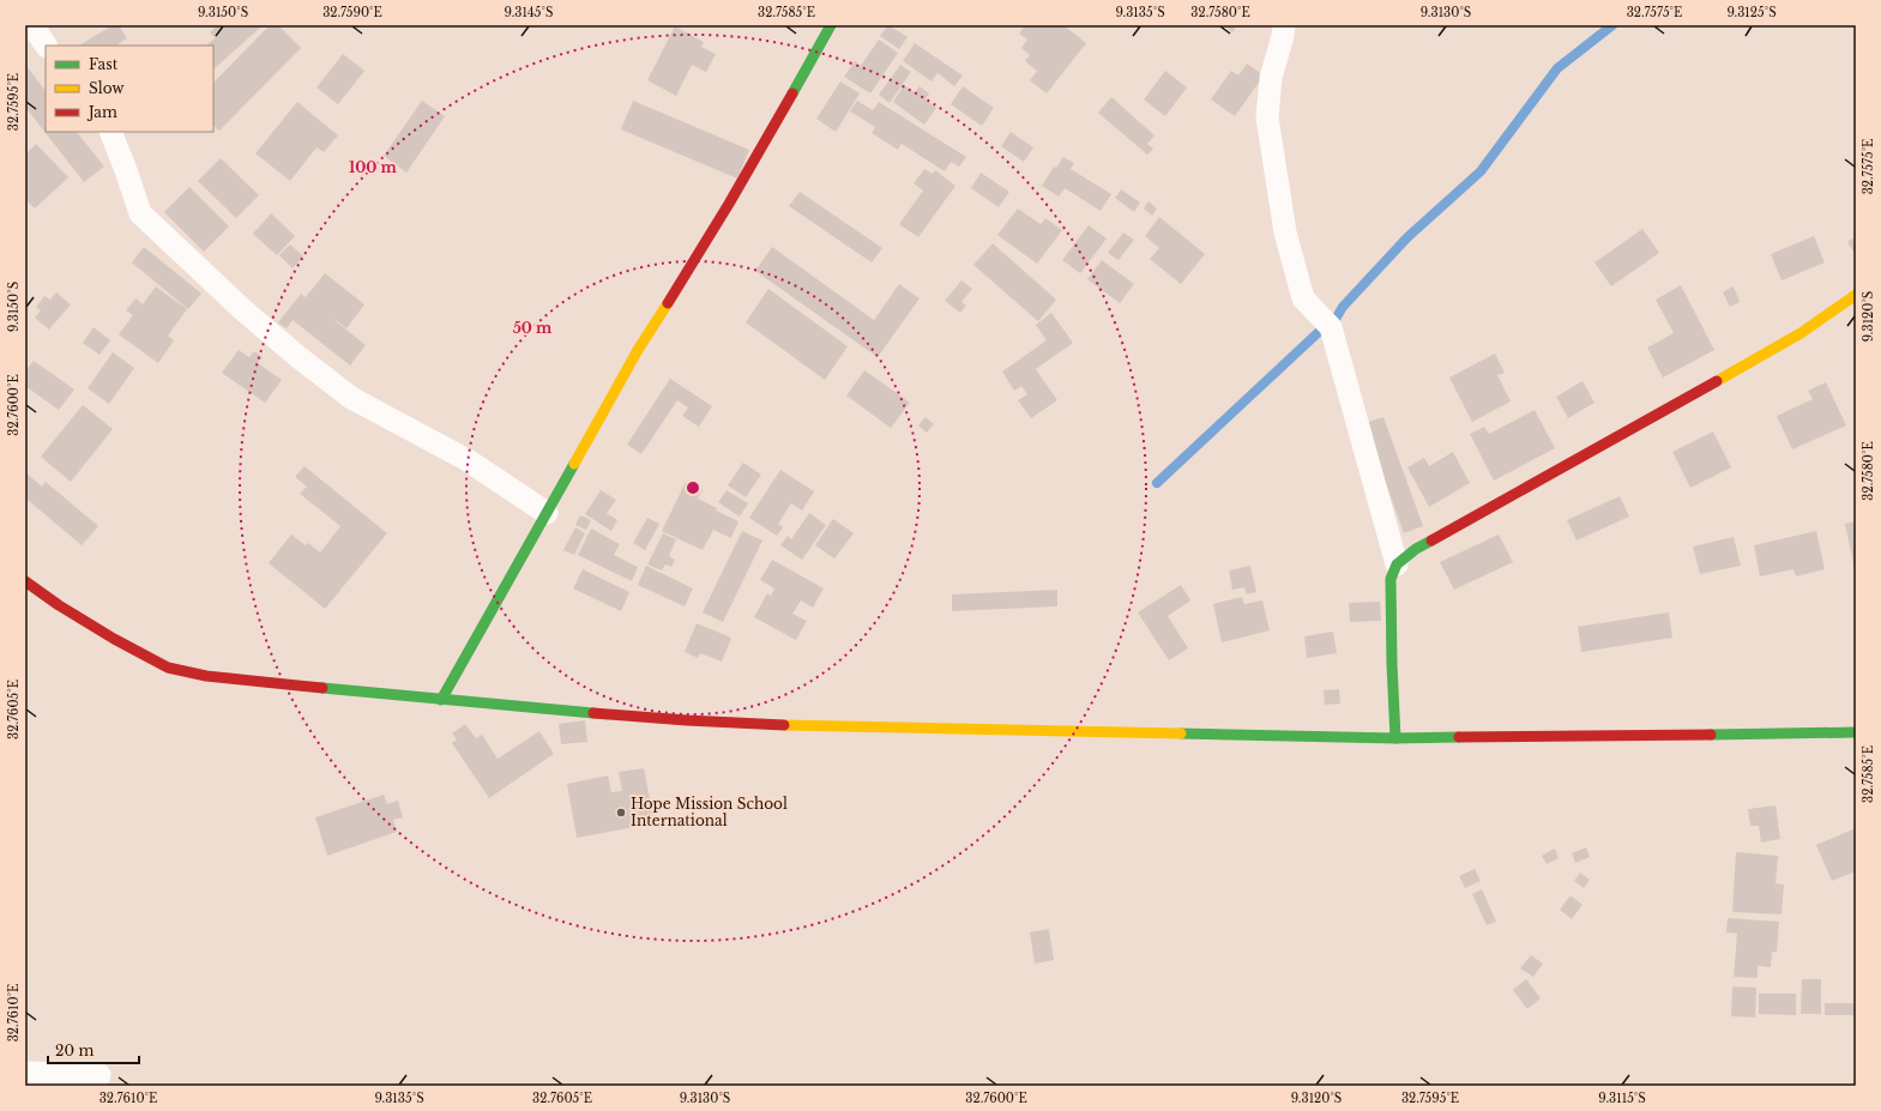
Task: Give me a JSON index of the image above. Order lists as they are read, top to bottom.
{
  "places": ["Hope Mission School International"],
  "legend": ["Fast", "Slow", "Jam"],
  "scale_bar": "20 m",
  "coordinates": [
    "9.3150°S",
    "32.7590°E",
    "9.3145°S",
    "32.7585°E",
    "9.3135°S",
    "32.7580°E",
    "9.3130°S",
    "32.7575°E",
    "9.3125°S",
    "32.7595°E",
    "9.3120°S",
    "32.7600°E",
    "32.7605°E",
    "32.7610°E",
    "9.3115°S"
  ],
  "rings": ["100 m", "50 m"]
}
